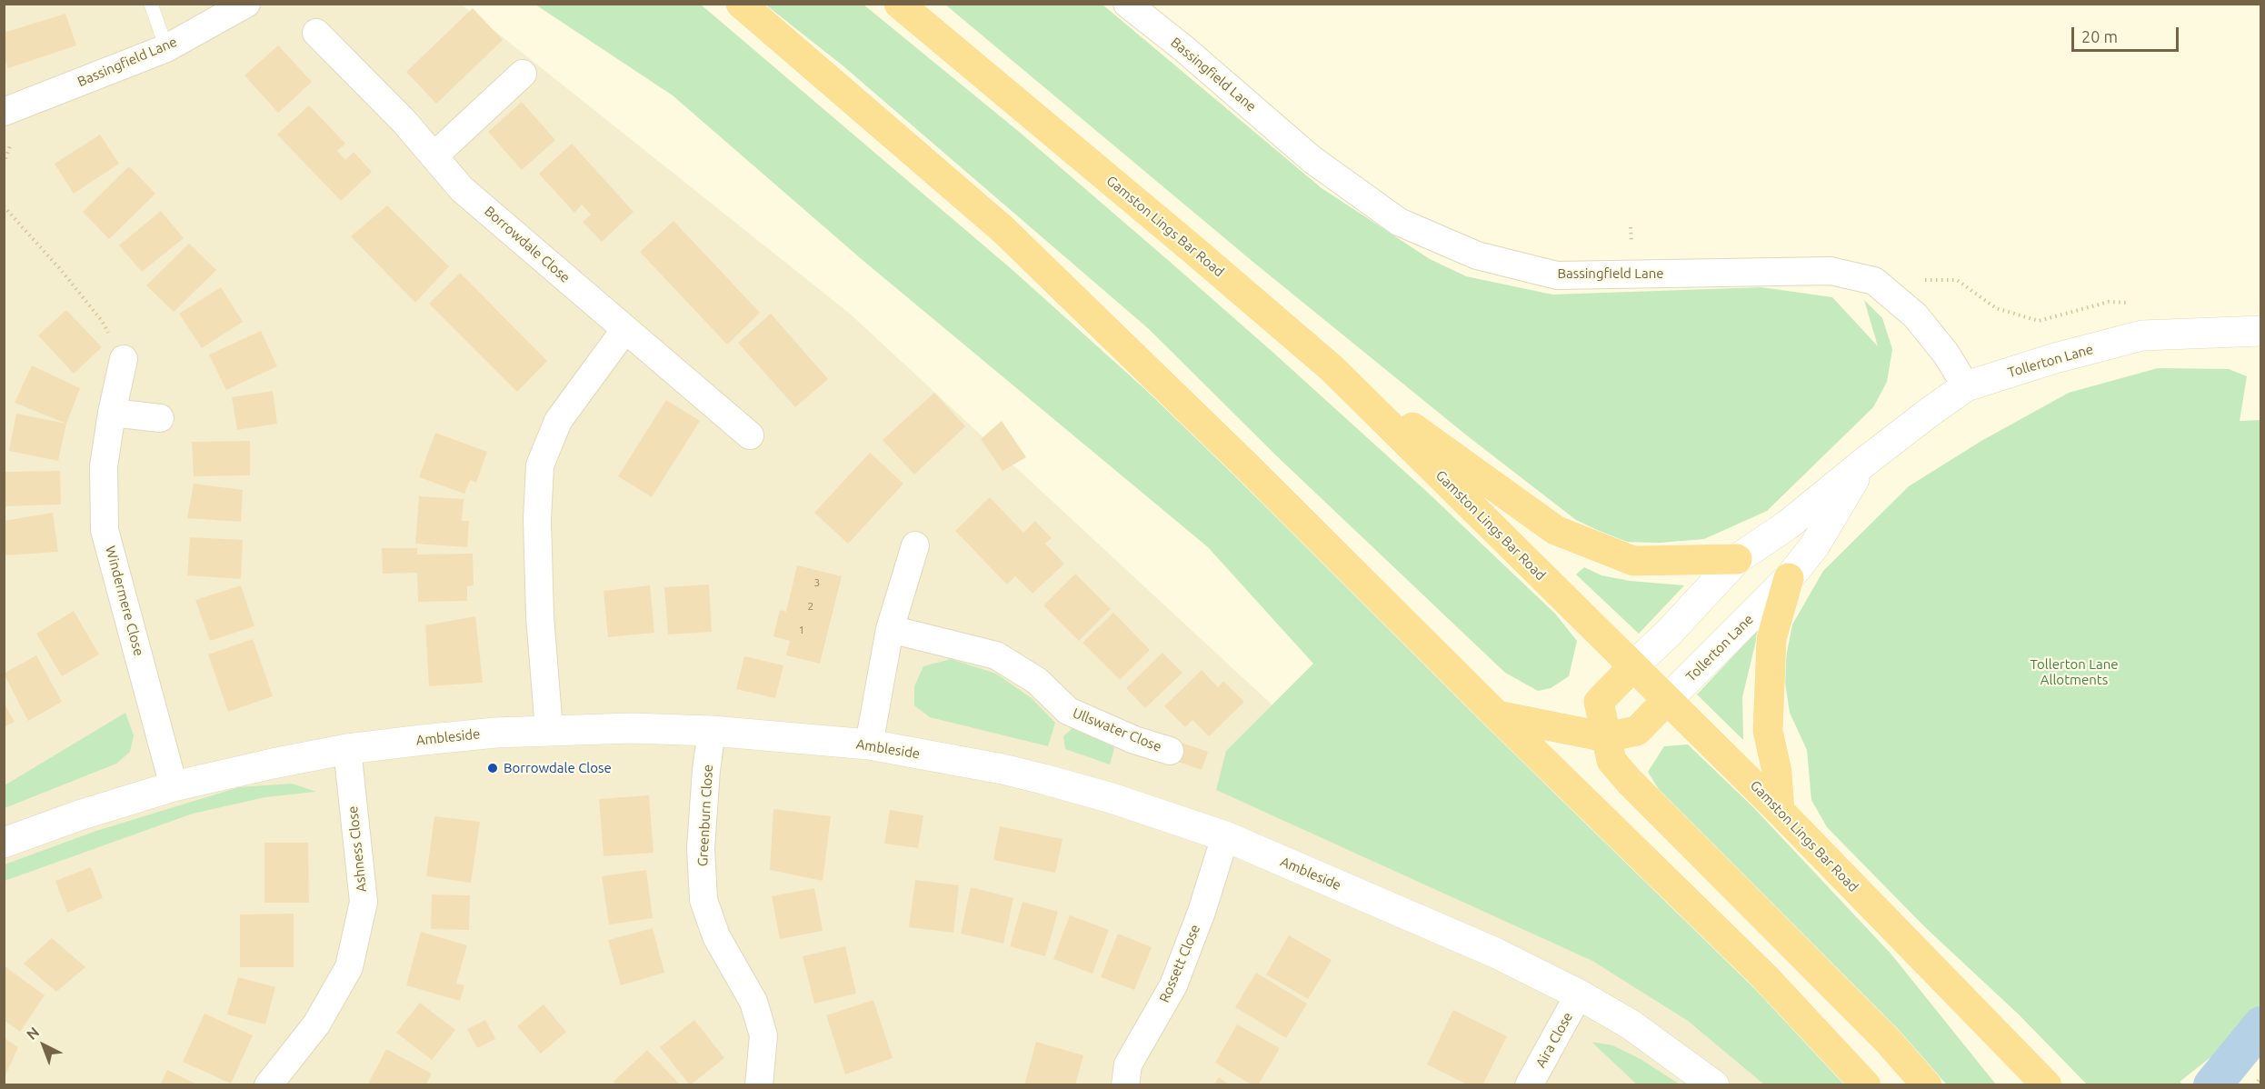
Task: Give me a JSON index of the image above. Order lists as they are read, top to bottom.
{
  "streets": {
    "highway": ["Gamston Lings Bar Road"],
    "street": [
      "Bassingfield Lane",
      "Borrowdale Close",
      "Tollerton Lane",
      "Windermere Close",
      "Ullswater Close",
      "Ambleside",
      "Greenburn Close",
      "Ashness Close",
      "Rossett Close",
      "Aira Close"
    ]
  },
  "crossings": [
    ["Bassingfield Lane", "Tollerton Lane"],
    ["Gamston Lings Bar Road", "Tollerton Lane"],
    ["Windermere Close", "Ambleside"],
    ["Ambleside", "Greenburn Close"],
    ["Ambleside", "Ashness Close"],
    ["Ambleside", "Rossett Close"],
    ["Ambleside", "Aira Close"]
  ],
  "parks": ["Tollerton Lane Allotments"],
  "places": ["Borrowdale Close"],
  "house_numbers": ["3", "2", "1"],
  "scale_bar": "20 m",
  "north": "top left"
}
